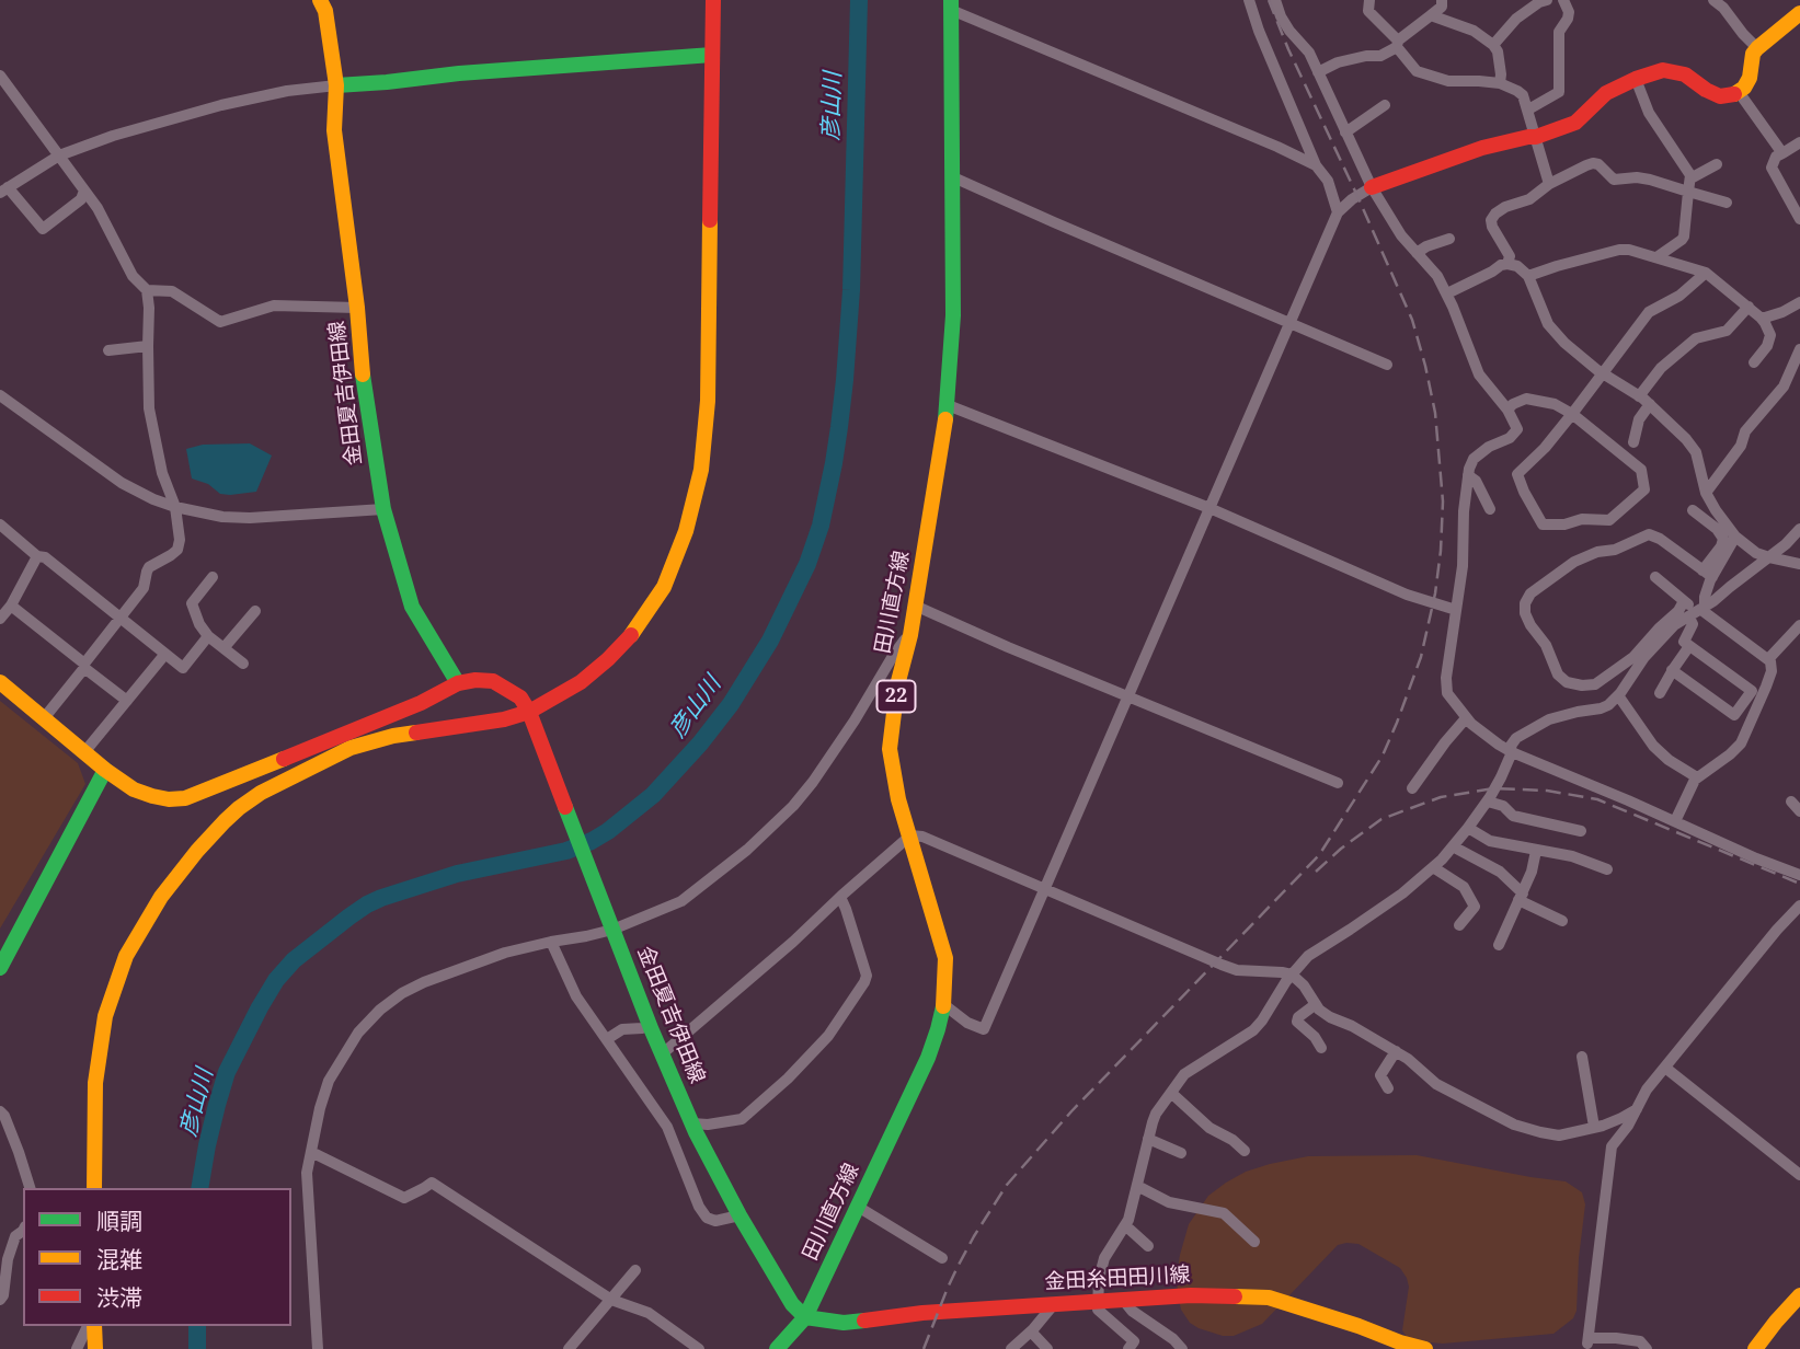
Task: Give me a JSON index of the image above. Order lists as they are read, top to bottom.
{
  "streets": {
    "main road": [
      "金田夏吉伊田線",
      "田川直方線",
      "22",
      "金田糸田田川線"
    ]
  },
  "crossings": [
    ["金田夏吉伊田線", "田川直方線"],
    ["金田夏吉伊田線", "金田糸田田川線"],
    ["田川直方線", "金田糸田田川線"]
  ],
  "water": ["彦山川"],
  "legend": ["順調", "混雑", "渋滞"]
}
